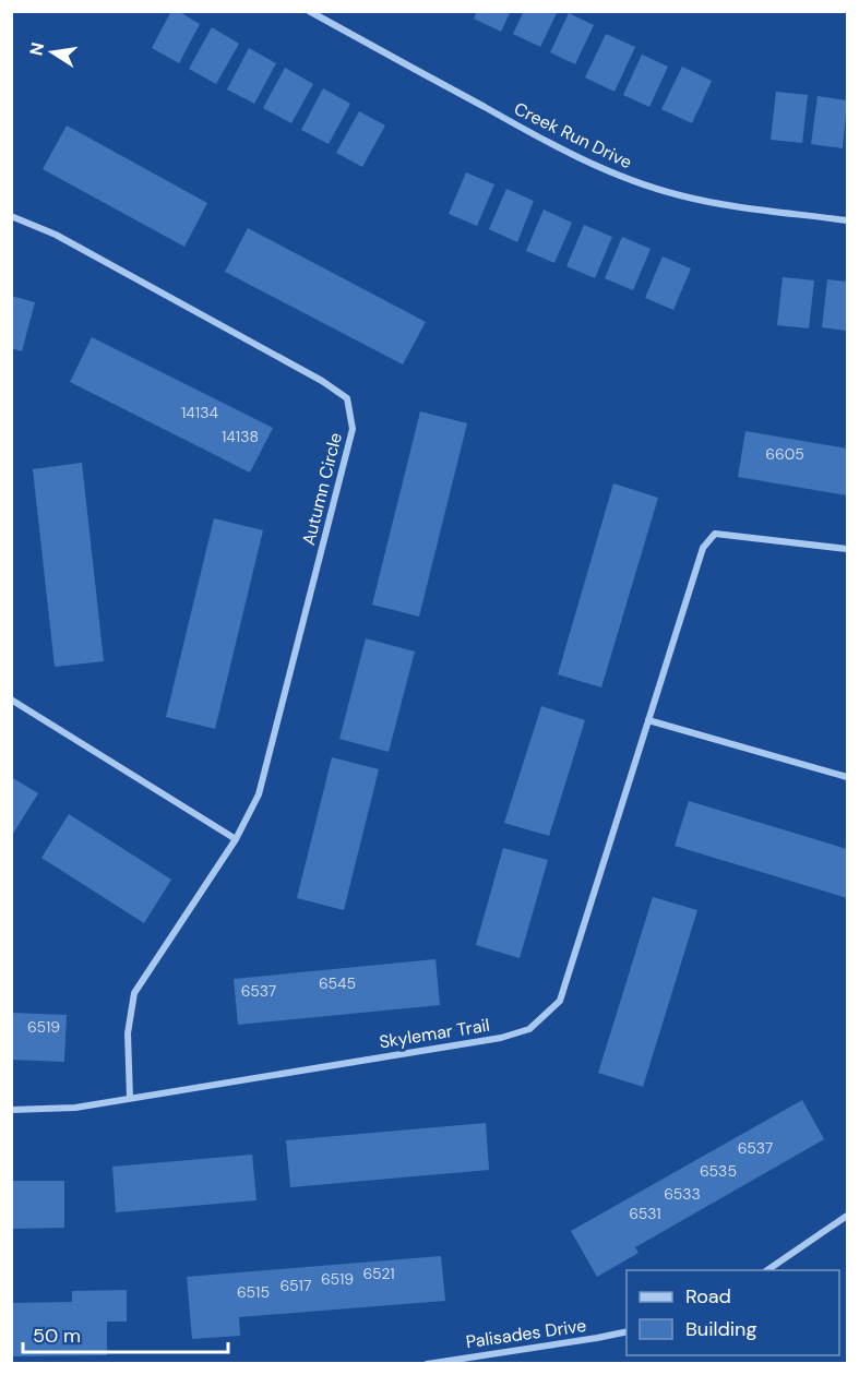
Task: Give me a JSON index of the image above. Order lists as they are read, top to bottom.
{
  "streets": {
    "street": [
      "Creek Run Drive",
      "Autumn Circle",
      "Skylemar Trail",
      "Palisades Drive"
    ]
  },
  "crossings": [
    ["Autumn Circle", "Skylemar Trail"]
  ],
  "house_numbers": [
    "14134",
    "14138",
    "6605",
    "6545",
    "6537",
    "6519",
    "6537",
    "6535",
    "6533",
    "6531",
    "6521",
    "6519",
    "6517",
    "6515"
  ],
  "legend": ["Road", "Building"],
  "scale_bar": "50 m",
  "north": "left"
}
